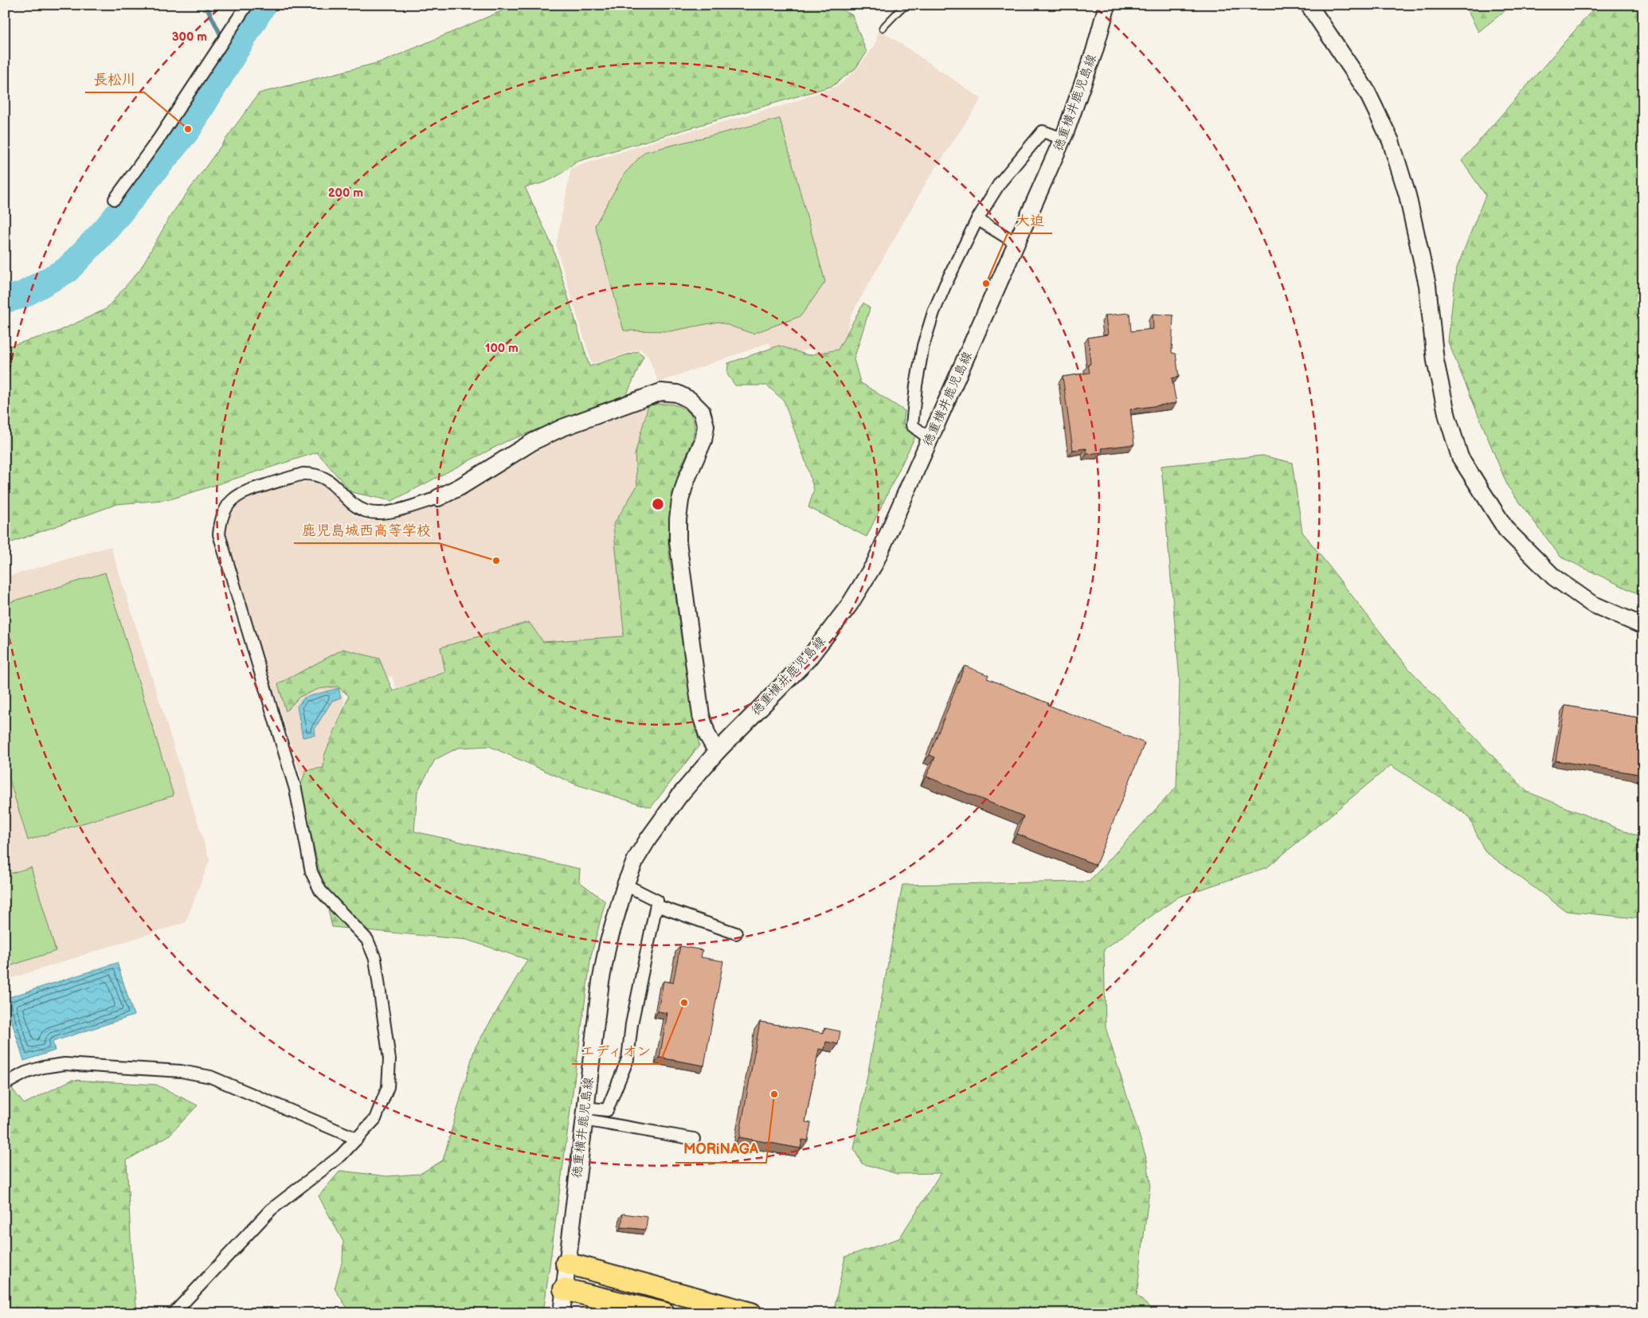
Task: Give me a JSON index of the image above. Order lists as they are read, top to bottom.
{
  "streets": {
    "main road": ["徳重横井鹿児島線"]
  },
  "places": [
    "長松川",
    "大迫",
    "鹿児島城西高等学校",
    "エディオン",
    "MORiNAGA"
  ],
  "rings": ["300 m", "200 m", "100 m"]
}
